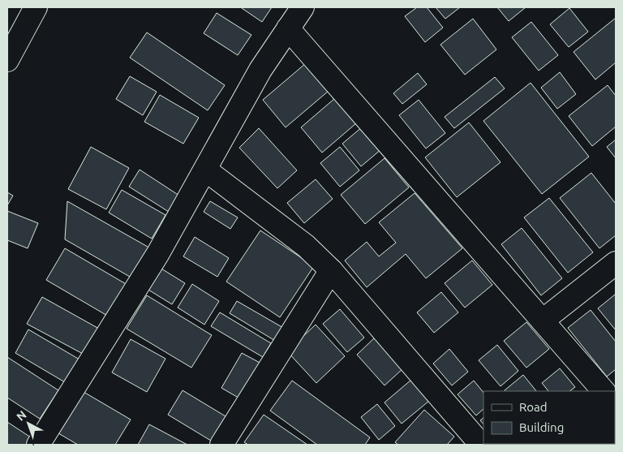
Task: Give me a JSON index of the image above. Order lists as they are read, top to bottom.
{
  "legend": ["Road", "Building"],
  "north": "top left"
}
